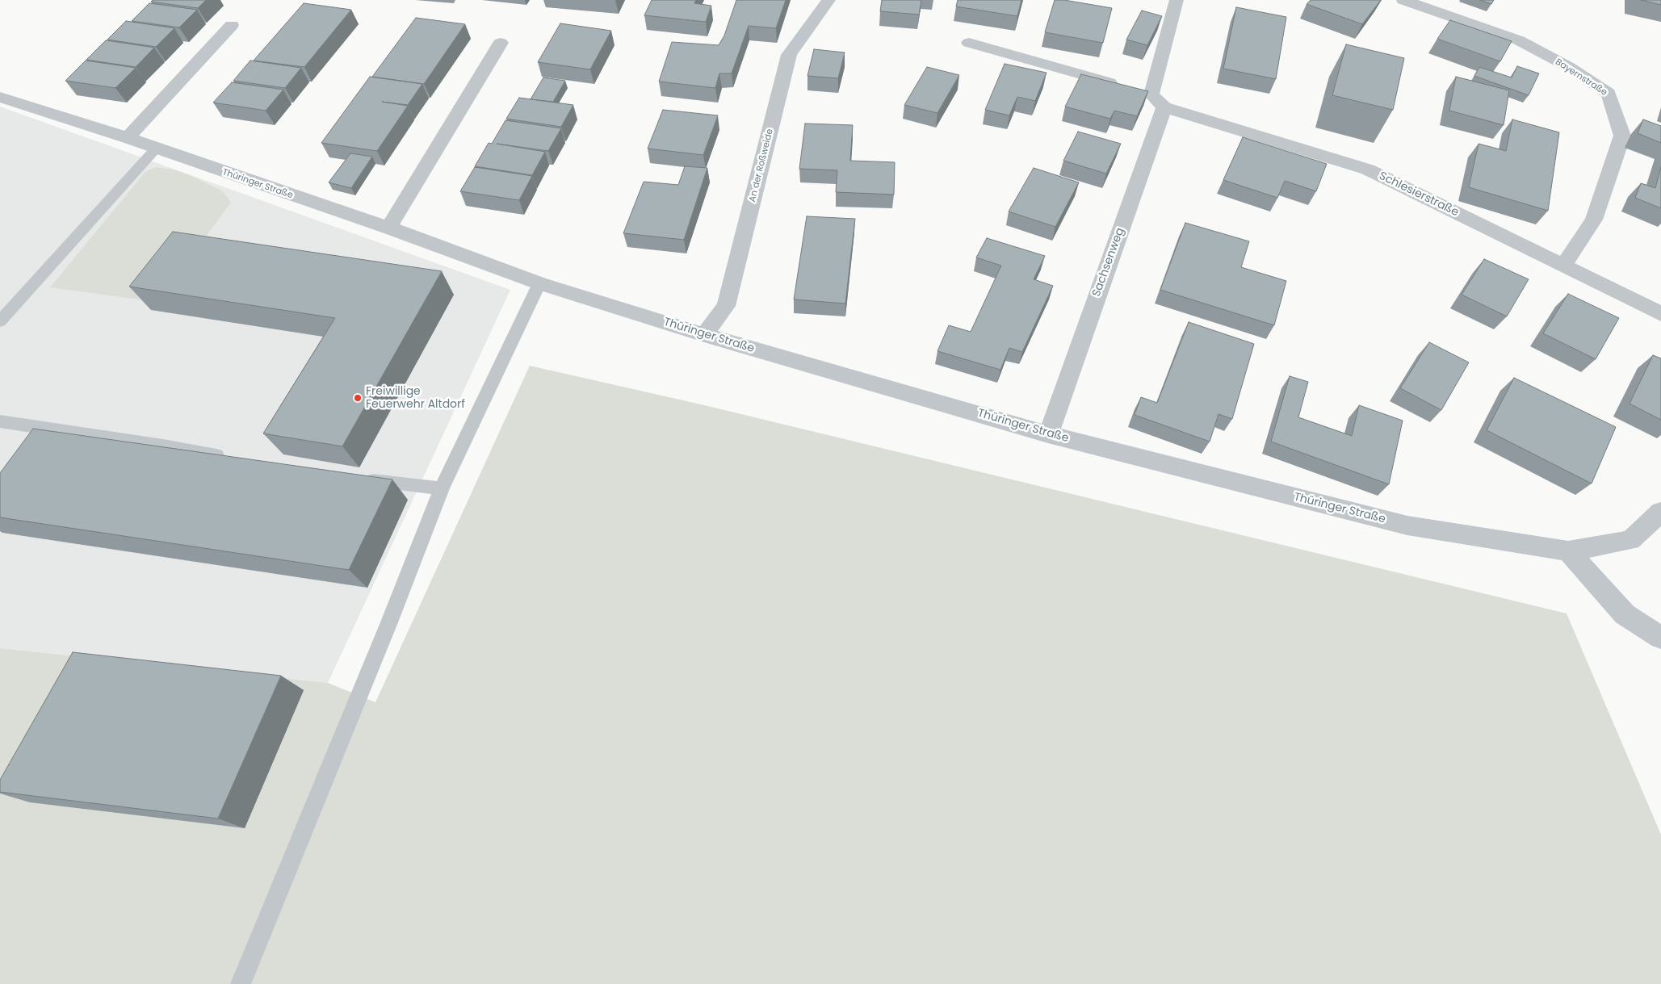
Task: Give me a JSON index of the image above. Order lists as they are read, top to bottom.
{
  "streets": {
    "street": [
      "Bayernstraße",
      "An der Roßweide",
      "Thüringer Straße",
      "Schlesierstraße",
      "Sachsenweg"
    ]
  },
  "crossings": [
    ["Bayernstraße", "Schlesierstraße"],
    ["An der Roßweide", "Thüringer Straße"],
    ["Thüringer Straße", "Sachsenweg"],
    ["Schlesierstraße", "Sachsenweg"]
  ],
  "places": ["Freiwillige Feuerwehr Altdorf"]
}
